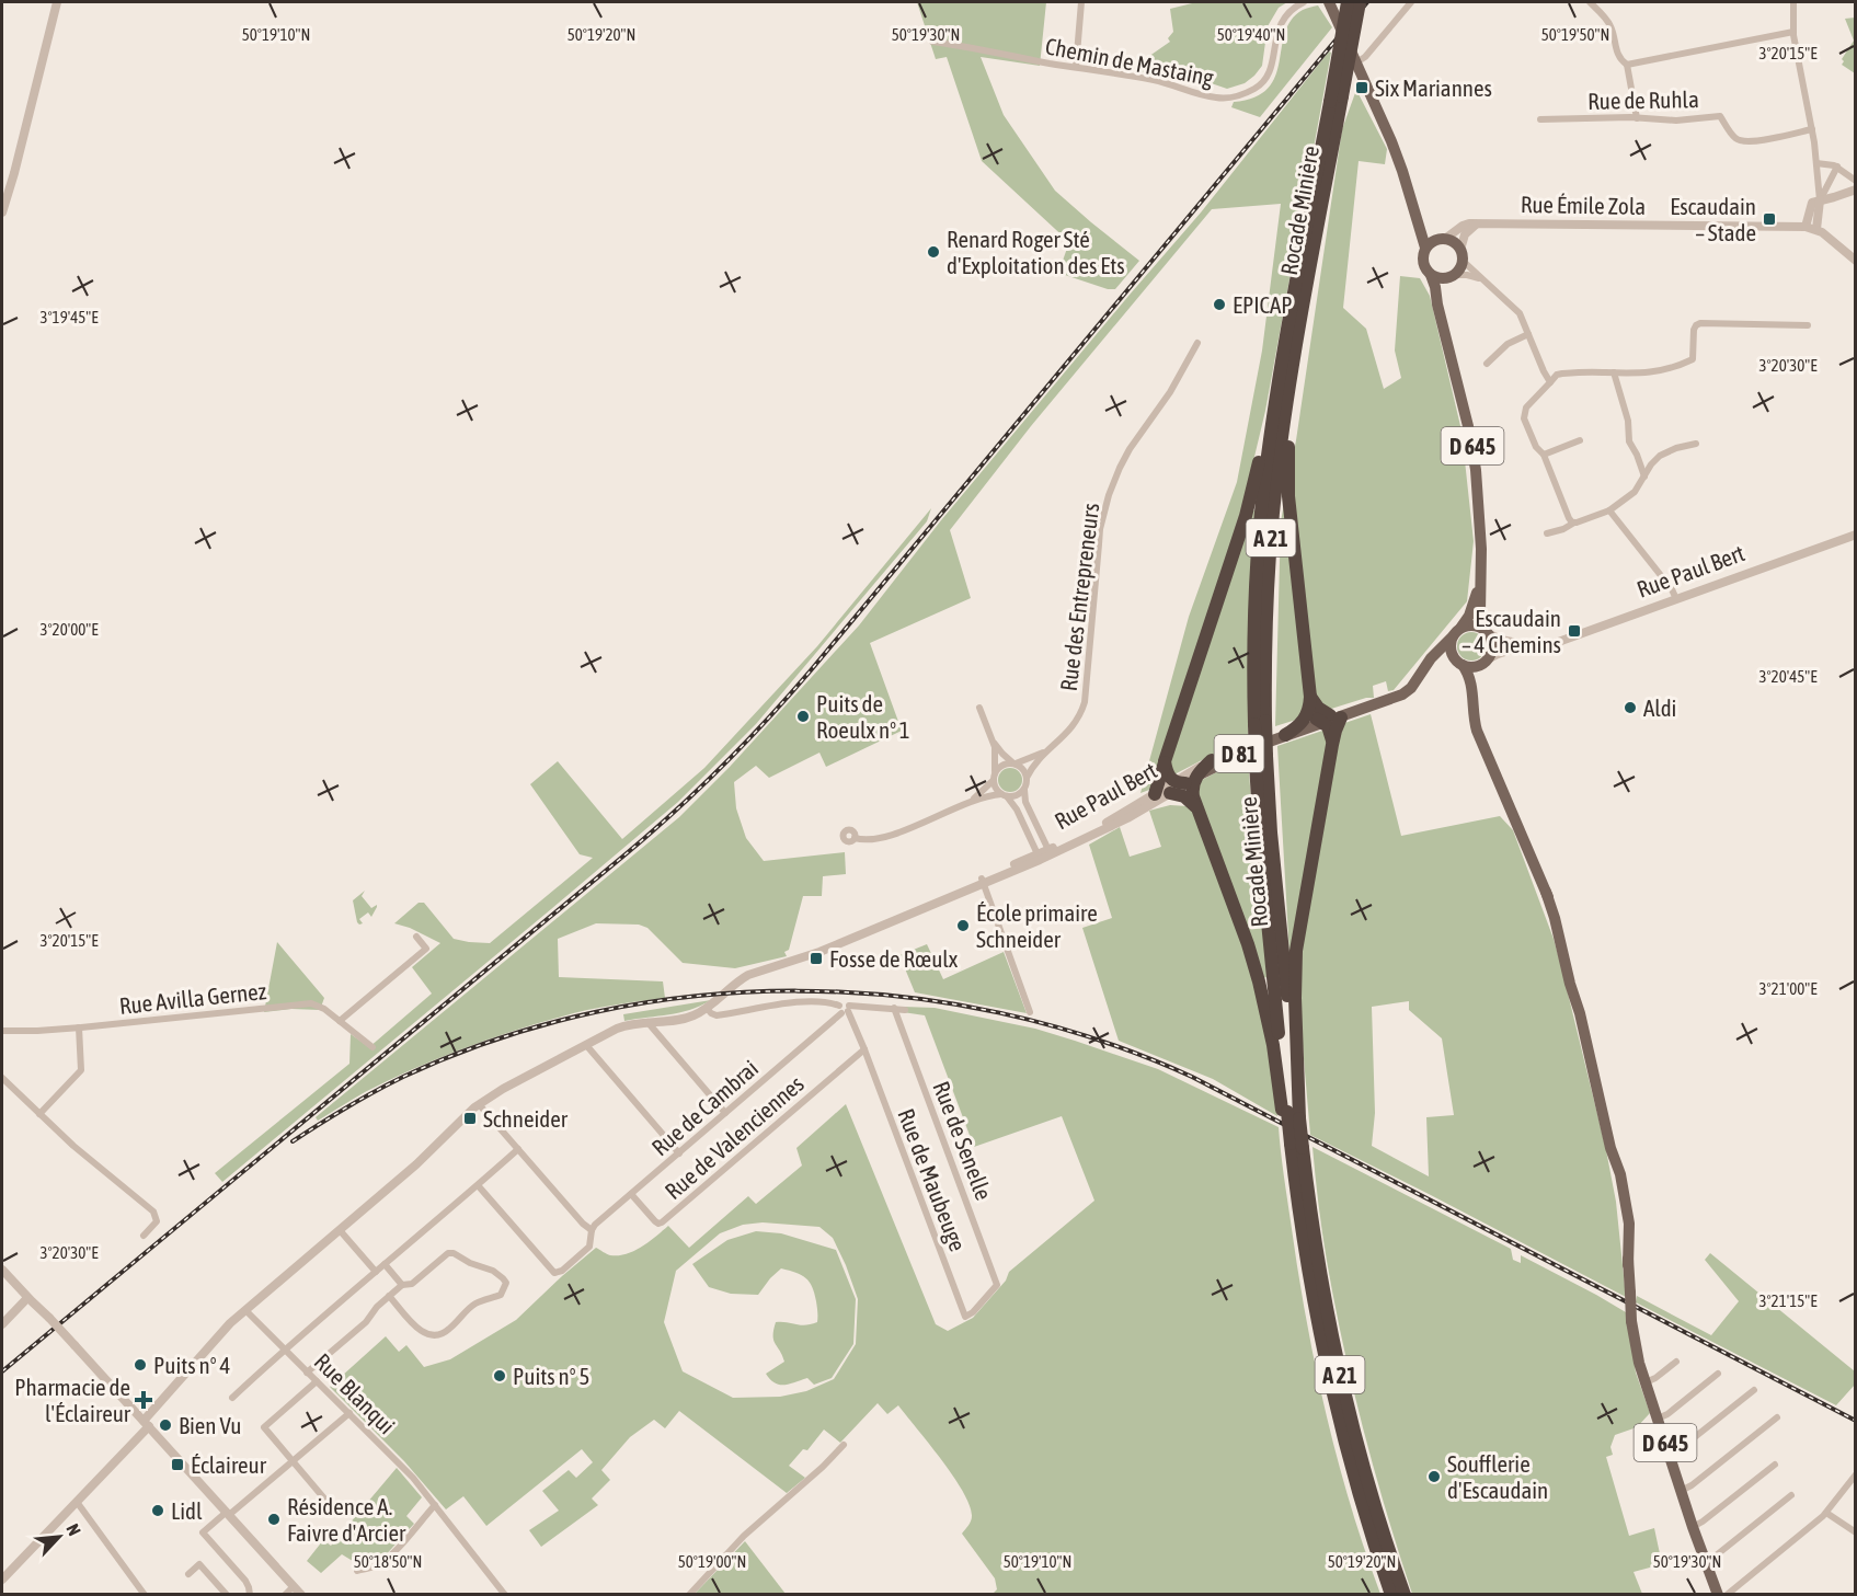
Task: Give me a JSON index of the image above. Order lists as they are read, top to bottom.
{
  "streets": {
    "highway": ["Rocade Minière", "A 21"],
    "main road": ["D 645", "Rue Paul Bert", "D 81"],
    "street": [
      "Chemin de Mastaing",
      "Rue de Ruhla",
      "Rue Émile Zola",
      "Rue des Entrepreneurs",
      "Rue Avilla Gernez",
      "Rue de Cambrai",
      "Rue de Valenciennes",
      "Rue de Senelle",
      "Rue de Maubeuge",
      "Rue Blanqui"
    ]
  },
  "crossings": [
    ["Rue Émile Zola", "D 645"],
    ["D 645", "Rue Paul Bert"],
    ["Rue Paul Bert", "D 81"],
    ["D 81", "Rue Blanqui"],
    ["Rue de Cambrai", "Rue de Valenciennes"],
    ["Rue de Cambrai", "Rue de Maubeuge"],
    ["Rue de Valenciennes", "Rue de Maubeuge"],
    ["Rue de Senelle", "Rue de Maubeuge"]
  ],
  "places": {
    "transit": [
      "Six Mariannes",
      "Escaudain – Stade",
      "Escaudain – 4 Chemins",
      "Fosse de Rœulx",
      "Schneider",
      "Éclaireur"
    ],
    "other": [
      "Renard Roger Sté d'Exploitation des Ets",
      "EPICAP",
      "Aldi",
      "Puits de Roeulx n° 1",
      "École primaire Schneider",
      "Puits n° 4",
      "Puits n° 5",
      "Bien Vu",
      "Soufflerie d'Escaudain",
      "Lidl",
      "Résidence A. Faivre d'Arcier"
    ],
    "health": ["Pharmacie de l'Éclaireur"]
  },
  "north": "top right",
  "coordinates": [
    "50°19'30\"N",
    "50°19'10\"N",
    "50°19'20\"N",
    "50°19'40\"N",
    "50°19'50\"N",
    "3°20'15\"E",
    "3°19'45\"E",
    "3°20'30\"E",
    "3°20'00\"E",
    "3°20'45\"E",
    "3°21'00\"E",
    "3°21'15\"E",
    "50°18'50\"N",
    "50°19'00\"N"
  ]
}
